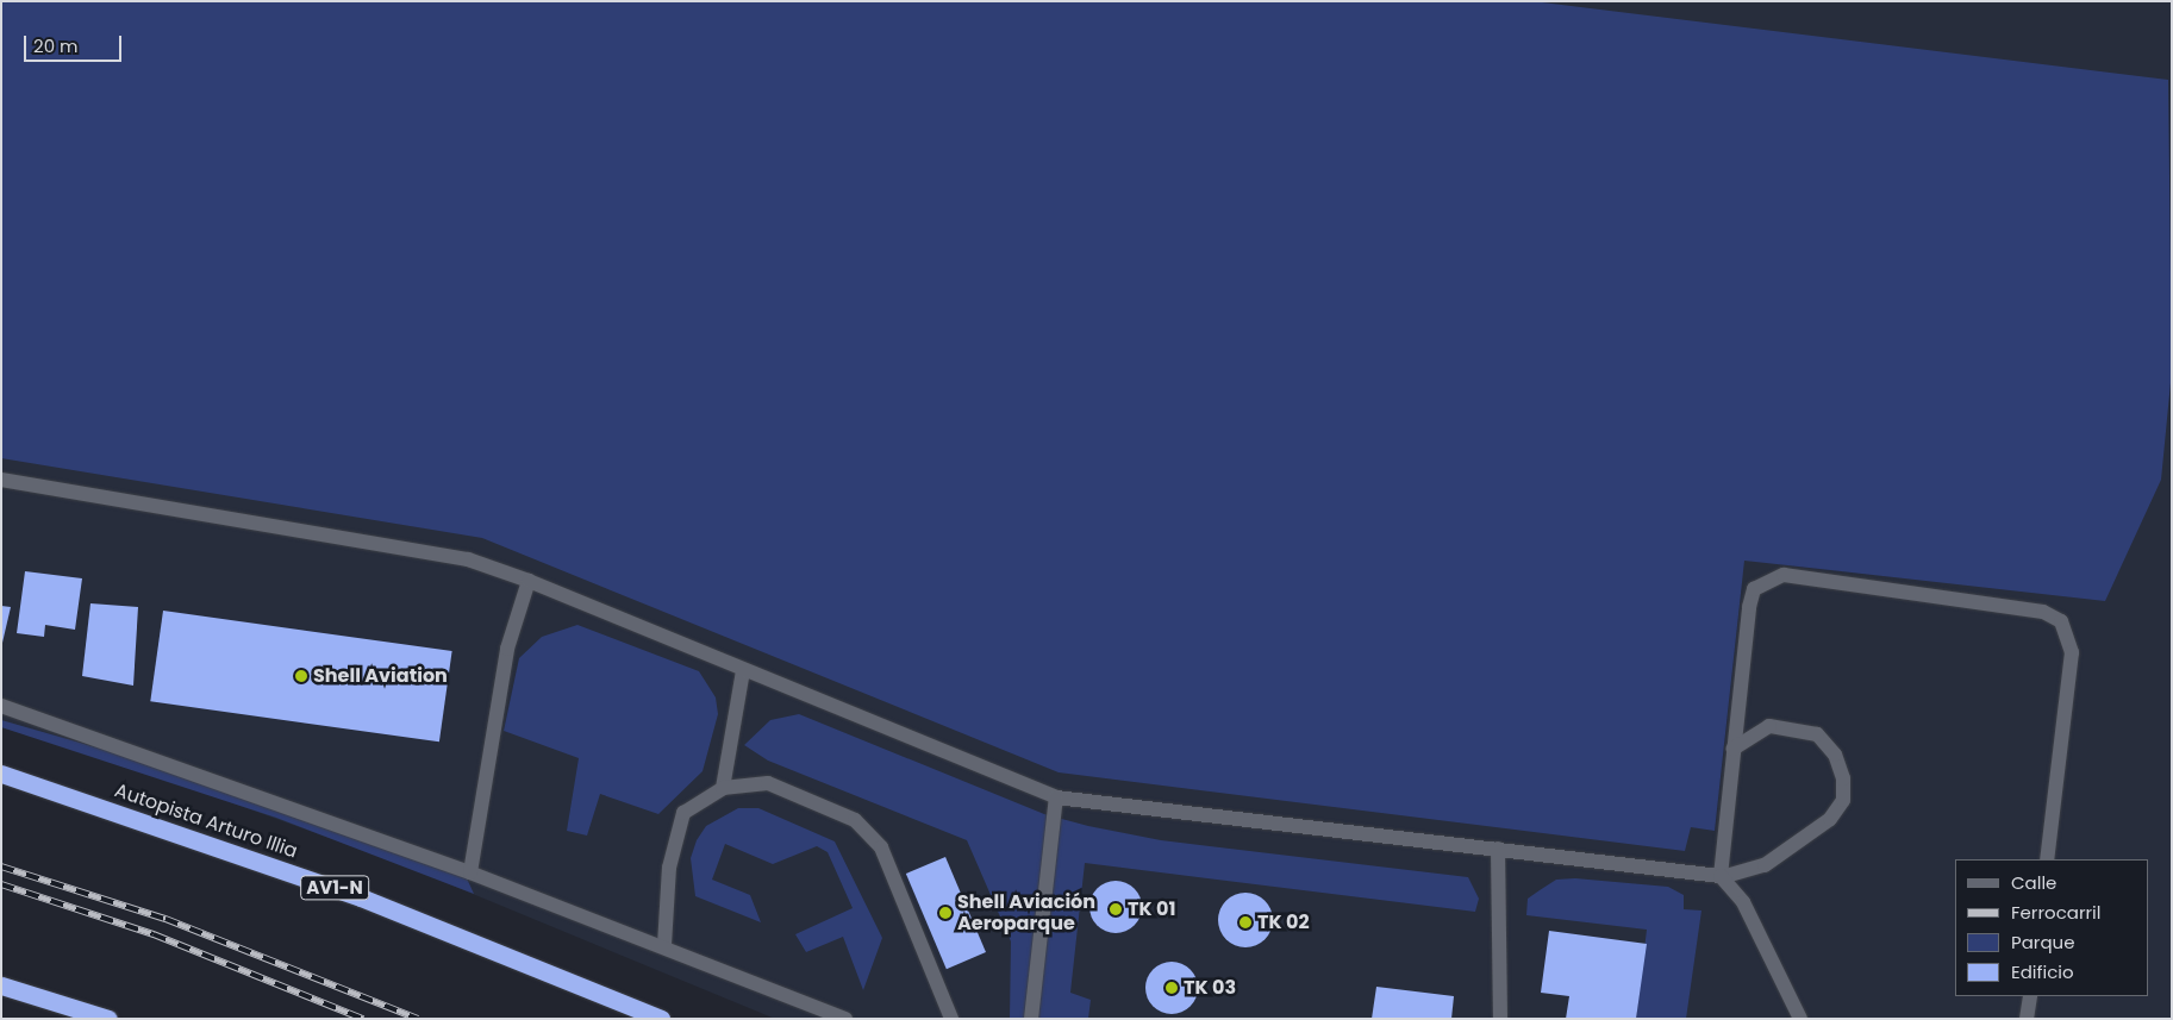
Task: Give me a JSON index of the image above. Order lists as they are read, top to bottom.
{
  "streets": {
    "highway": ["Autopista Arturo Illia", "AV1-N"]
  },
  "places": [
    "Shell Aviation",
    "TK 01",
    "Shell Aviación Aeroparque",
    "TK 02",
    "TK 03"
  ],
  "legend": [
    "Calle",
    "Ferrocarril",
    "Parque",
    "Edificio"
  ],
  "scale_bar": "20 m"
}
